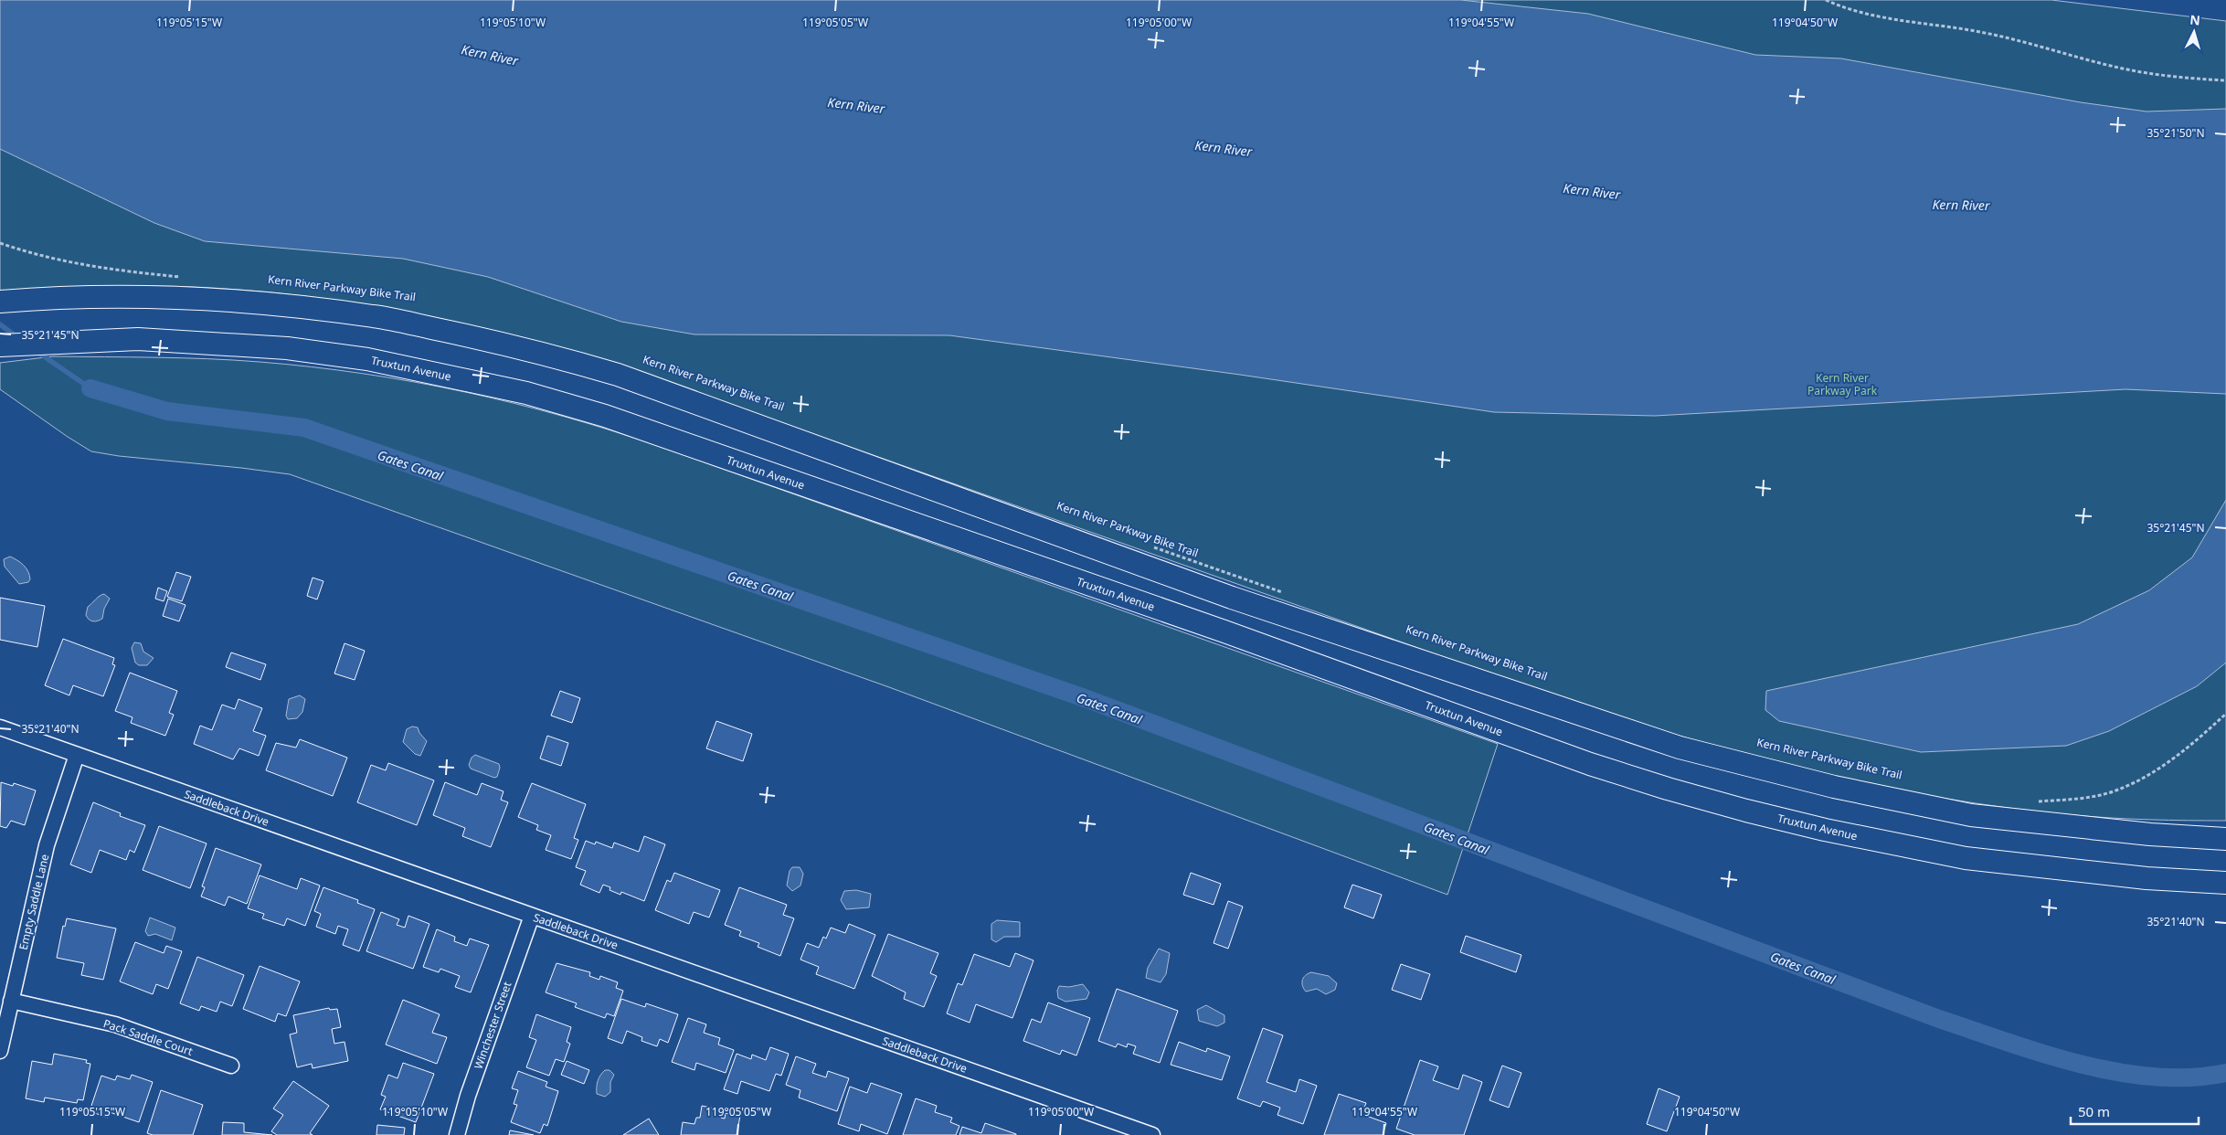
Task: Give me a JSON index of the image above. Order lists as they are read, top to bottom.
{
  "streets": {
    "main road": ["Truxtun Avenue"],
    "street": [
      "Saddleback Drive",
      "Empty Saddle Lane",
      "Winchester Street",
      "Pack Saddle Court"
    ],
    "path": ["Kern River Parkway Bike Trail"]
  },
  "crossings": [
    ["Saddleback Drive", "Empty Saddle Lane"],
    ["Saddleback Drive", "Winchester Street"],
    ["Empty Saddle Lane", "Pack Saddle Court"]
  ],
  "water": ["Kern River", "Gates Canal"],
  "parks": ["Kern River Parkway Park"],
  "scale_bar": "50 m",
  "north": "top",
  "coordinates": [
    "119°05'15\"W",
    "119°05'10\"W",
    "119°05'05\"W",
    "119°05'00\"W",
    "119°04'50\"W",
    "119°04'55\"W",
    "35°21'50\"N",
    "35°21'45\"N",
    "35°21'40\"N"
  ]
}
